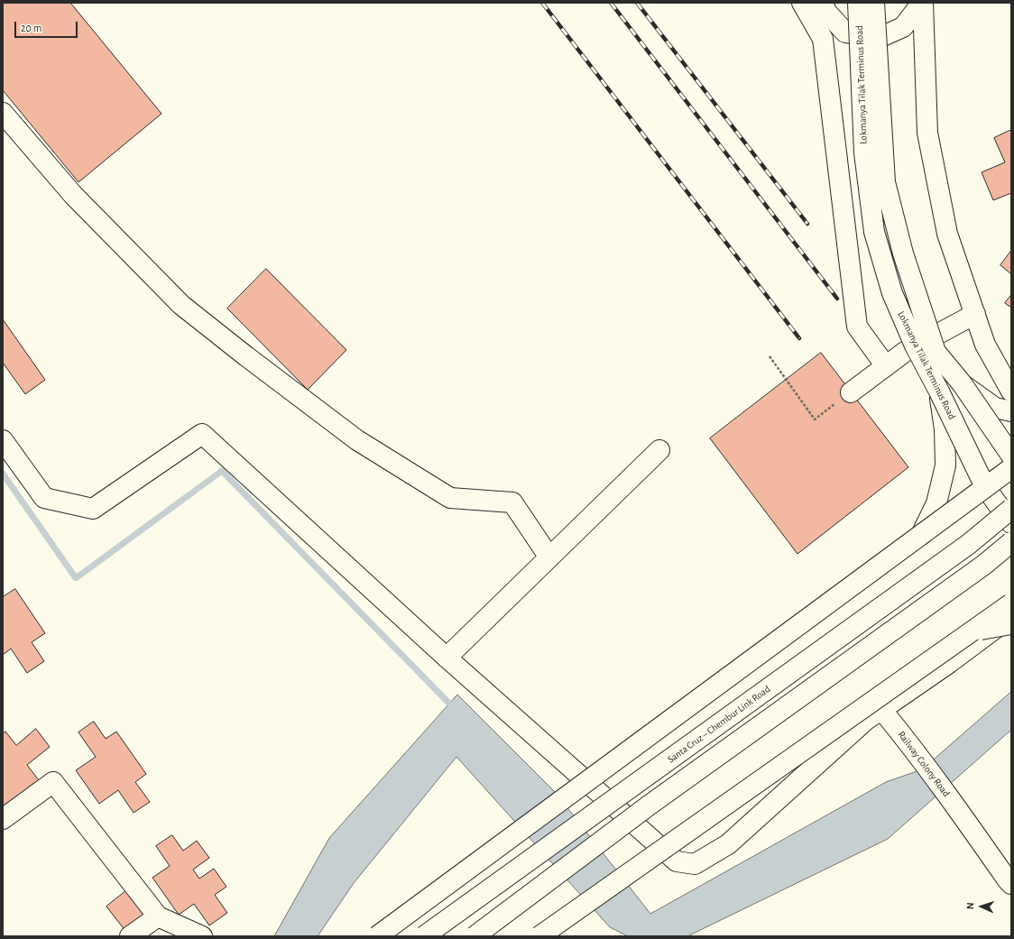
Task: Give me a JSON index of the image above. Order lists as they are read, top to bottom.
{
  "streets": {
    "main road": ["Lokmanya Tilak Terminus Road", "Santa Cruz – Chembur Link Road", "Railway Colony Road"]
  },
  "scale_bar": "20 m",
  "north": "left"
}
